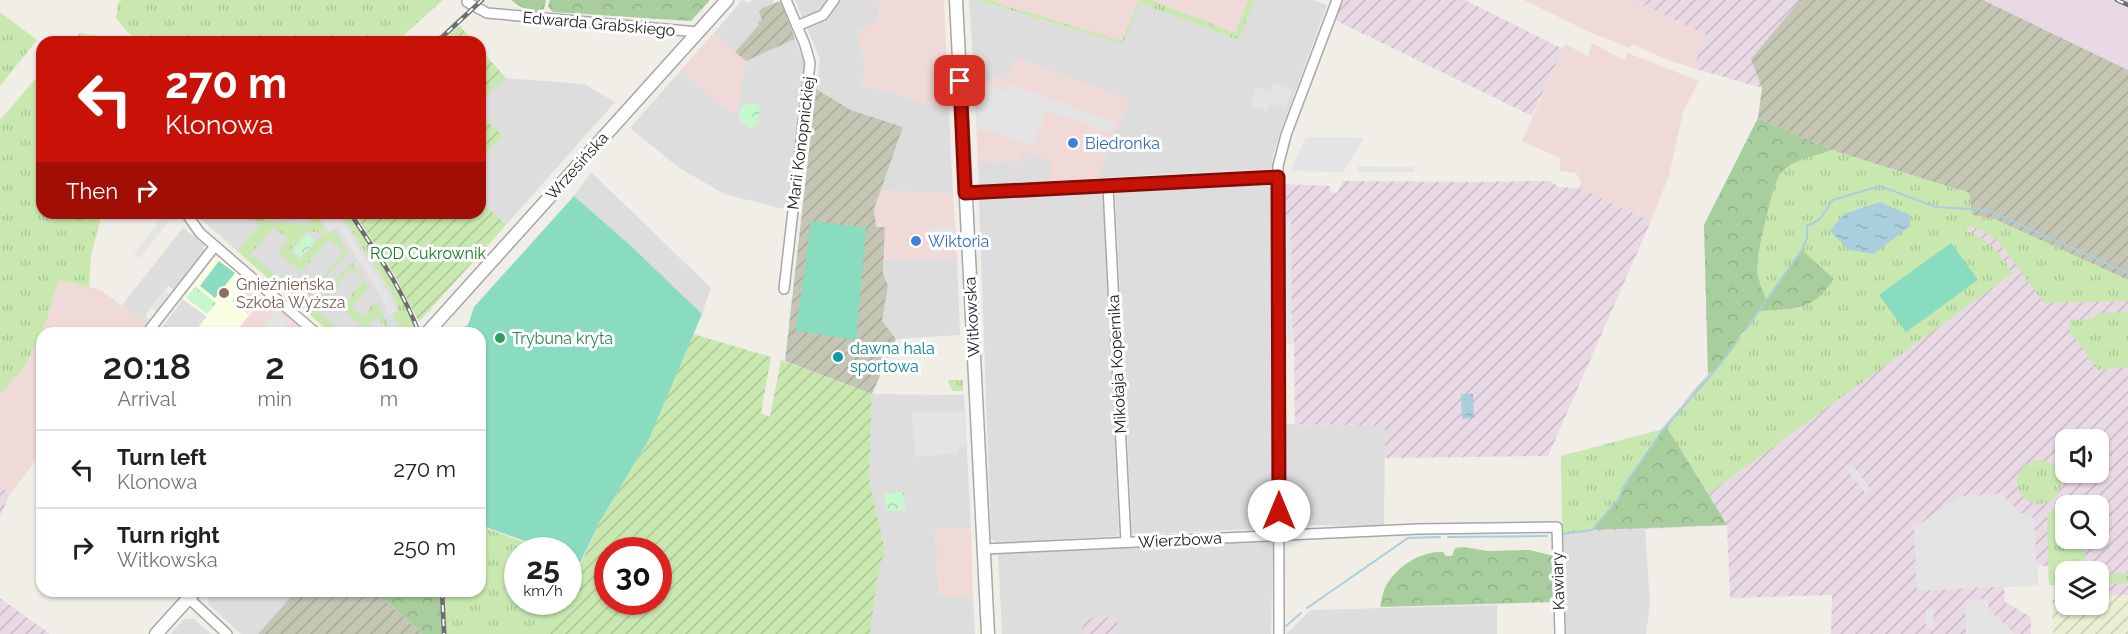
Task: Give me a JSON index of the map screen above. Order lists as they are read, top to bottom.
{
  "streets": {
    "street": [
      "Edwarda Grabskiego",
      "Marii Konopnickiej",
      "Wrzesińska",
      "Witkowska",
      "Mikołaja Kopernika",
      "Wierzbowa",
      "Kawiary"
    ]
  },
  "crossings": [
    ["Edwarda Grabskiego", "Wrzesińska"],
    ["Witkowska", "Wierzbowa"],
    ["Mikołaja Kopernika", "Wierzbowa"],
    ["Wierzbowa", "Kawiary"]
  ],
  "parks": ["ROD Cukrownik"],
  "places": [
    "Biedronka",
    "Wiktoria",
    "Gnieźnieńska Szkoła Wyższa",
    "Trybuna kryta",
    "dawna hala sportowa"
  ],
  "page": {
    "turn": ["270 m", "Klonowa"],
    "then": "Then",
    "eta": [
      "20:18",
      "Arrival",
      "2",
      "min",
      "610",
      "m"
    ],
    "list": [
      {
        "name": "Turn left",
        "note": "Klonowa",
        "value": "270 m"
      },
      {
        "name": "Turn right",
        "note": "Witkowska",
        "value": "250 m"
      }
    ],
    "speed": "25 km/h",
    "limit": "30"
  }
}
